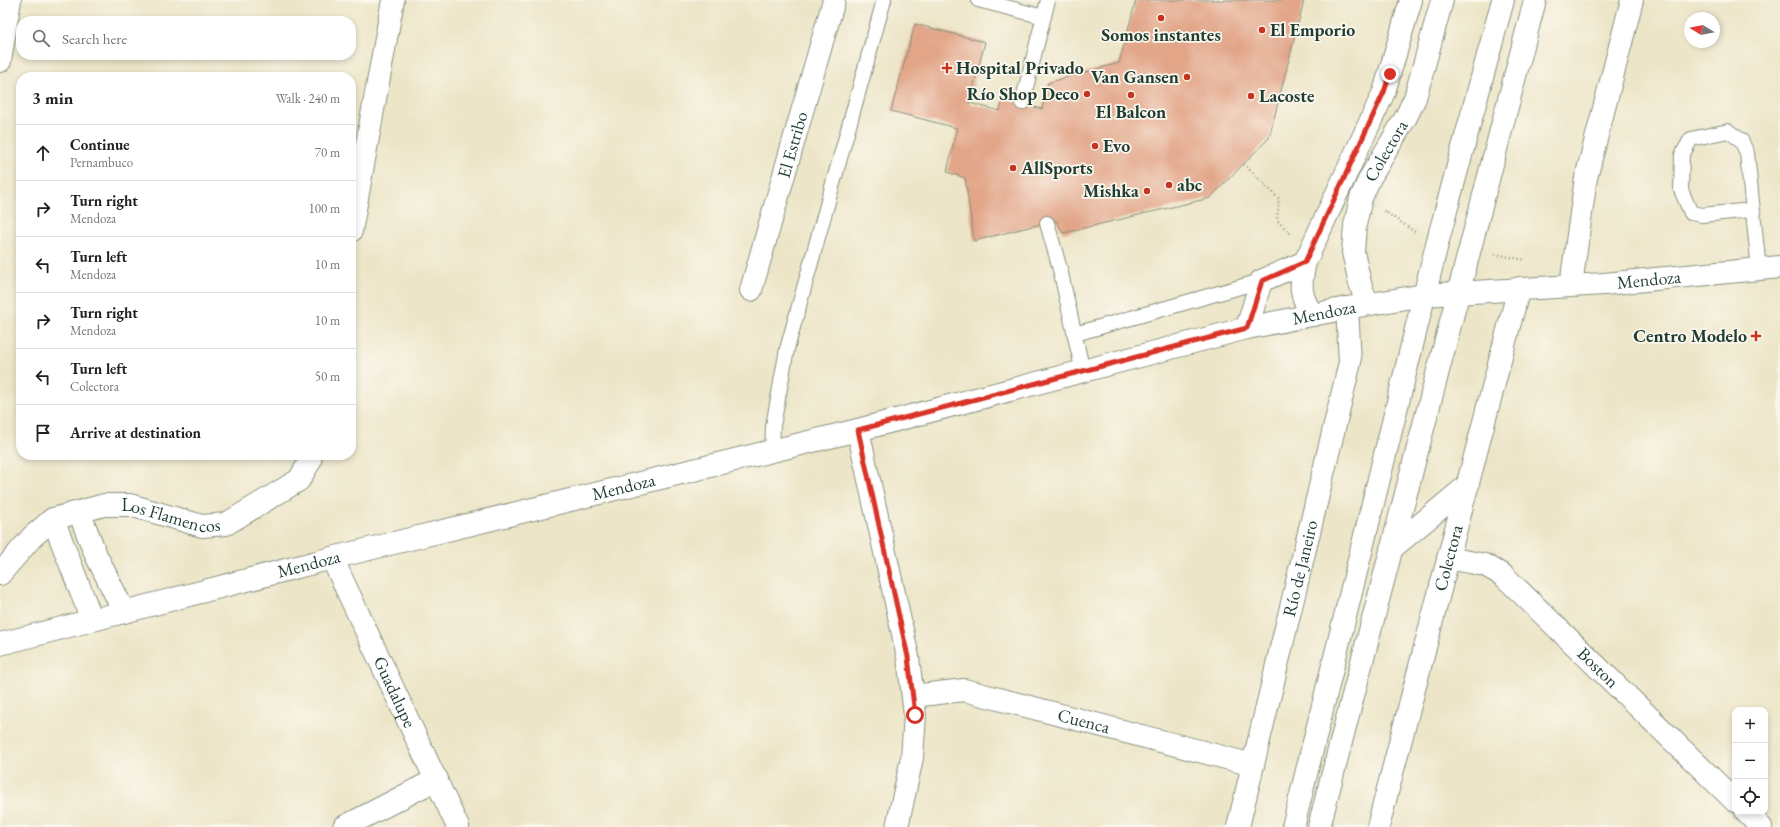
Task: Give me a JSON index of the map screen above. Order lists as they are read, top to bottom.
{
  "streets": {
    "street": [
      "El Estribo",
      "Colectora",
      "Mendoza",
      "Los Flamencos",
      "Río de Janeiro",
      "Boston",
      "Guadalupe",
      "Cuenca"
    ]
  },
  "crossings": [
    ["Colectora", "Mendoza"],
    ["Colectora", "Río de Janeiro"],
    ["Colectora", "Boston"],
    ["Mendoza", "Río de Janeiro"],
    ["Mendoza", "Guadalupe"],
    ["Río de Janeiro", "Cuenca"]
  ],
  "places": {
    "other": [
      "Somos instantes",
      "El Emporio",
      "Van Gansen",
      "Río Shop Deco",
      "El Balcon",
      "Lacoste",
      "Evo",
      "AllSports",
      "abc",
      "Mishka"
    ],
    "health": ["Hospital Privado", "Centro Modelo"]
  },
  "north": "left",
  "page": {
    "search": "Search here",
    "heading": ["3 min", "Walk · 240 m"],
    "list": [
      ["Continue", "Pernambuco", "70 m"],
      ["Turn right", "Mendoza", "100 m"],
      ["Turn left", "Mendoza", "10 m"],
      ["Turn right", "Mendoza", "10 m"],
      ["Turn left", "Colectora", "50 m"],
      "Arrive at destination"
    ],
    "map_buttons": ["+", "−"]
  }
}
